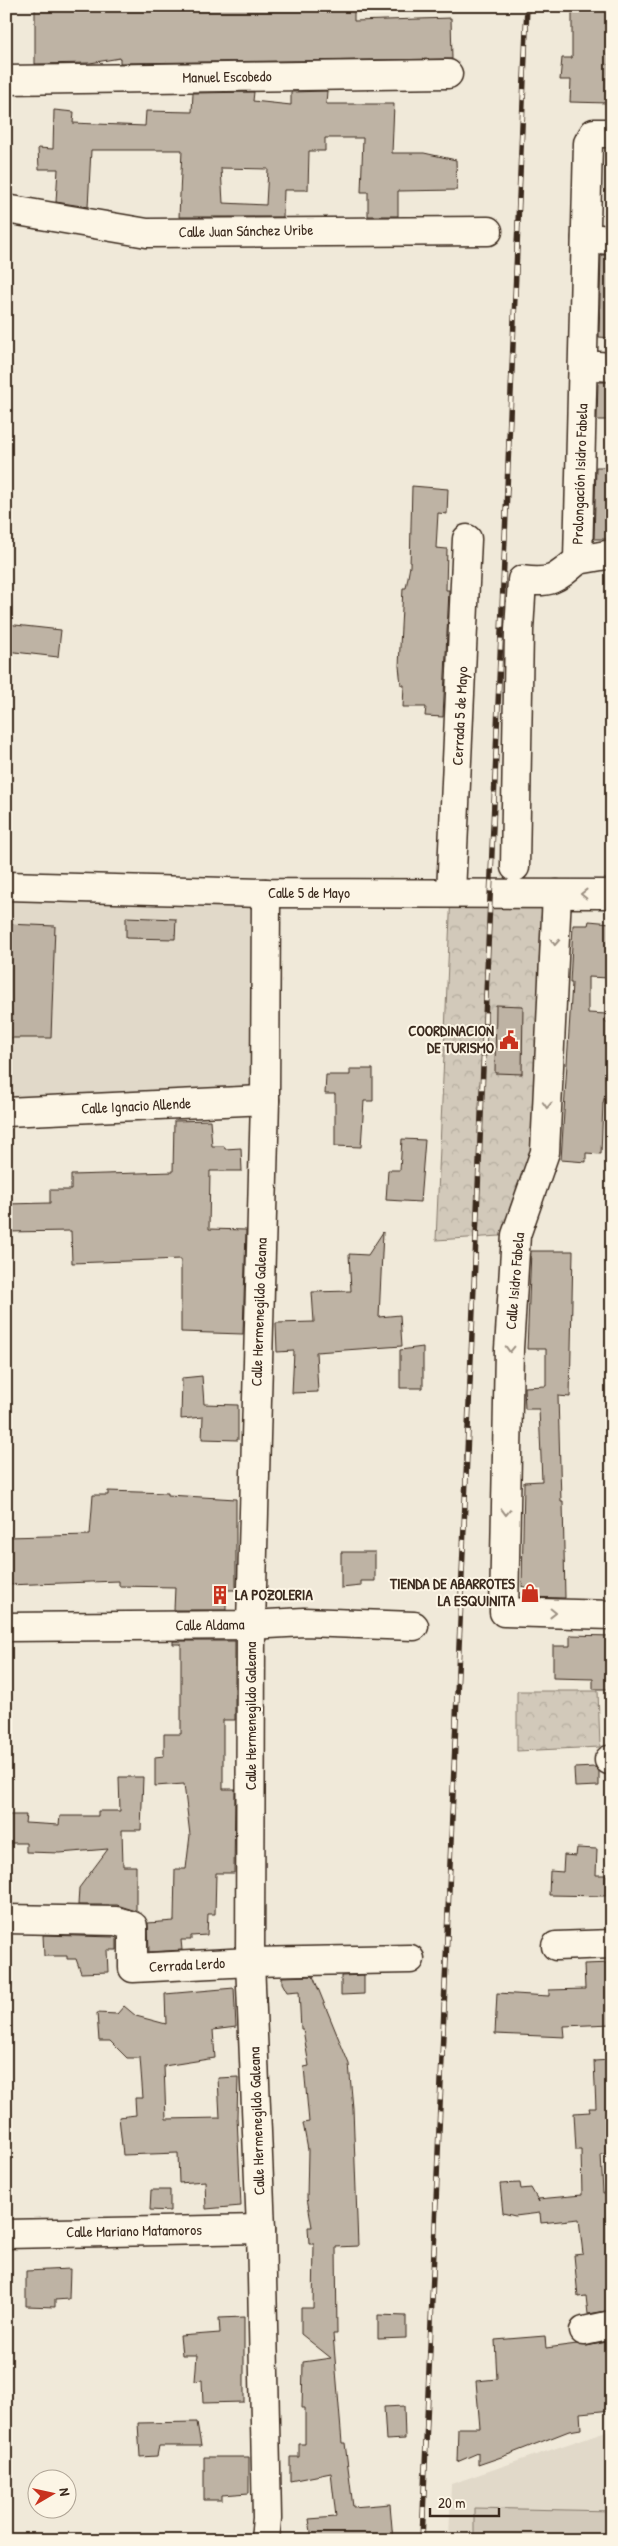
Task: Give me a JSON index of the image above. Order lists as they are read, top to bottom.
{
  "streets": {
    "street": [
      "Manuel Escobedo",
      "Calle Juan Sánchez Uribe",
      "Prolongación Isidro Fabela",
      "Cerrada 5 de Mayo",
      "Calle 5 de Mayo",
      "Calle Ignacio Allende",
      "Calle Isidro Fabela",
      "Calle Hermenegildo Galeana",
      "Calle Aldama",
      "Cerrada Lerdo",
      "Calle Mariano Matamoros"
    ]
  },
  "crossings": [
    ["Cerrada 5 de Mayo", "Calle 5 de Mayo"],
    ["Calle 5 de Mayo", "Calle Isidro Fabela"],
    ["Calle 5 de Mayo", "Calle Hermenegildo Galeana"],
    ["Calle Ignacio Allende", "Calle Hermenegildo Galeana"],
    ["Calle Hermenegildo Galeana", "Calle Aldama"],
    ["Calle Hermenegildo Galeana", "Cerrada Lerdo"],
    ["Calle Hermenegildo Galeana", "Calle Mariano Matamoros"]
  ],
  "one_way": ["Calle Isidro Fabela"],
  "places": {
    "public building": ["COORDINACION DE TURISMO"],
    "shop": ["TIENDA DE ABARROTES LA ESQUINITA"],
    "building": ["LA POZOLERIA"]
  },
  "scale_bar": "20 m",
  "north": "right"
}
